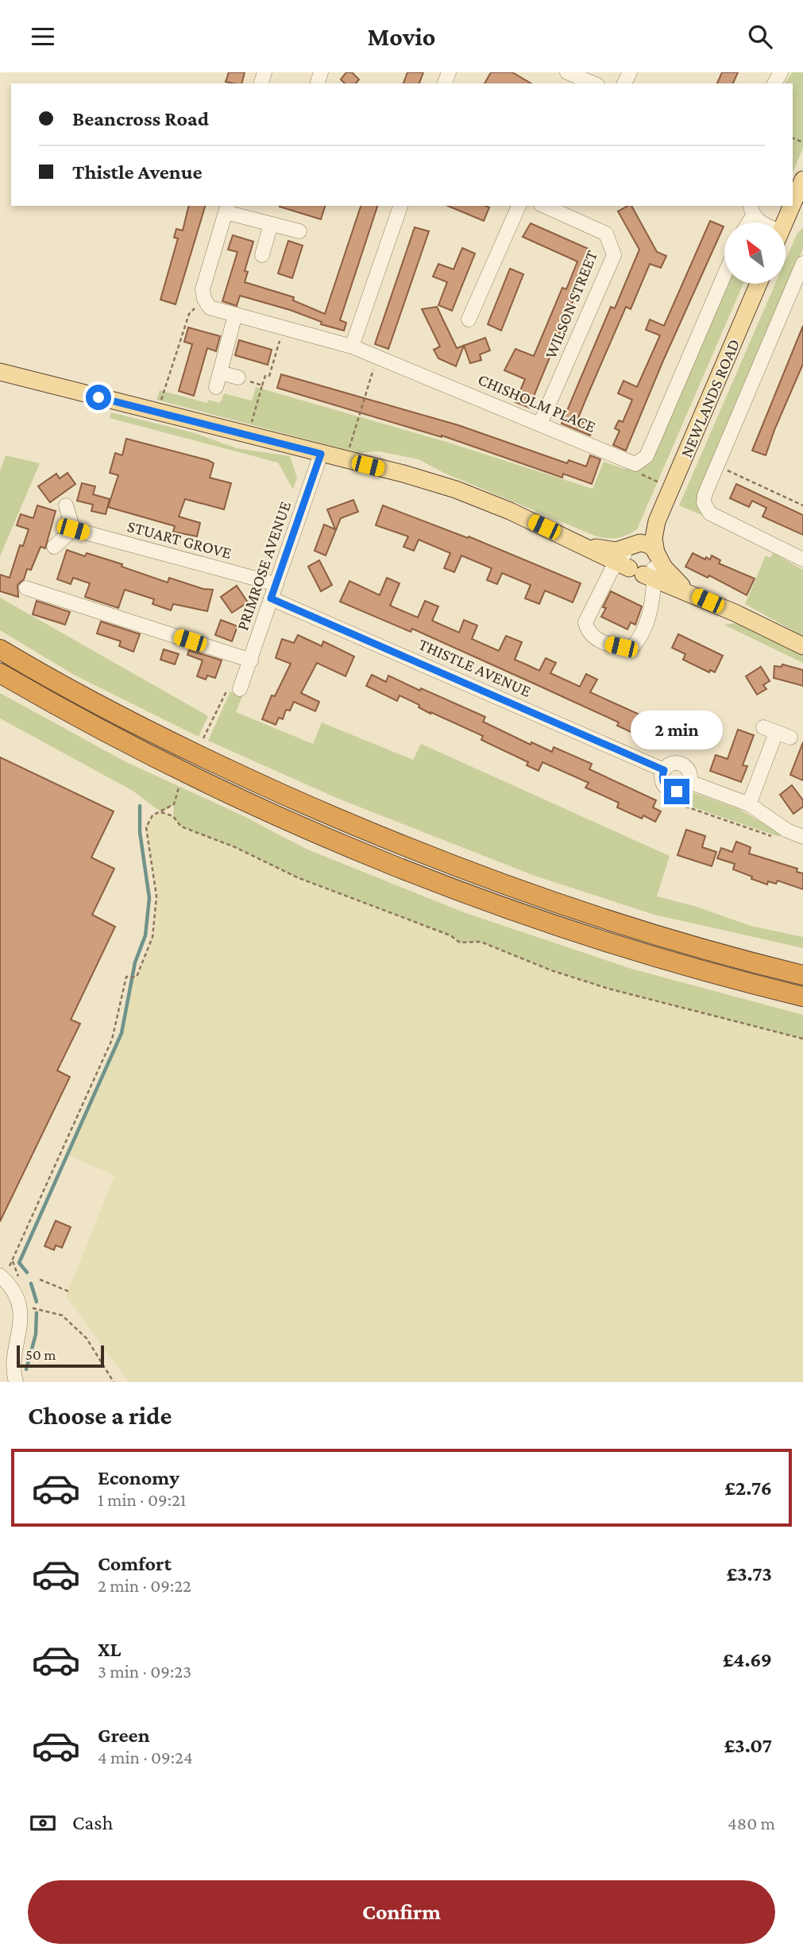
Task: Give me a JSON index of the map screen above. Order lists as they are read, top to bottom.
{
  "streets": {
    "main road": ["NEWLANDS ROAD"],
    "street": [
      "WILSON STREET",
      "CHISHOLM PLACE",
      "STUART GROVE",
      "PRIMROSE AVENUE",
      "THISTLE AVENUE"
    ]
  },
  "crossings": [
    ["WILSON STREET", "CHISHOLM PLACE"],
    ["STUART GROVE", "PRIMROSE AVENUE"],
    ["PRIMROSE AVENUE", "THISTLE AVENUE"]
  ],
  "scale_bar": "50 m",
  "north": "top left",
  "page": {
    "header": "Movio",
    "banner": ["Beancross Road", "Thistle Avenue"],
    "bubble": "2 min",
    "scale": "50 m",
    "heading": "Choose a ride",
    "list": [
      {
        "name": "Economy",
        "note": "1 min · 09:21",
        "value": "£2.76"
      },
      {
        "name": "Comfort",
        "note": "2 min · 09:22",
        "value": "£3.73"
      },
      {
        "name": "XL",
        "note": "3 min · 09:23",
        "value": "£4.69"
      },
      {
        "name": "Green",
        "note": "4 min · 09:24",
        "value": "£3.07"
      }
    ],
    "pay": ["Cash", "480 m"],
    "buttons": "Confirm"
  }
}
